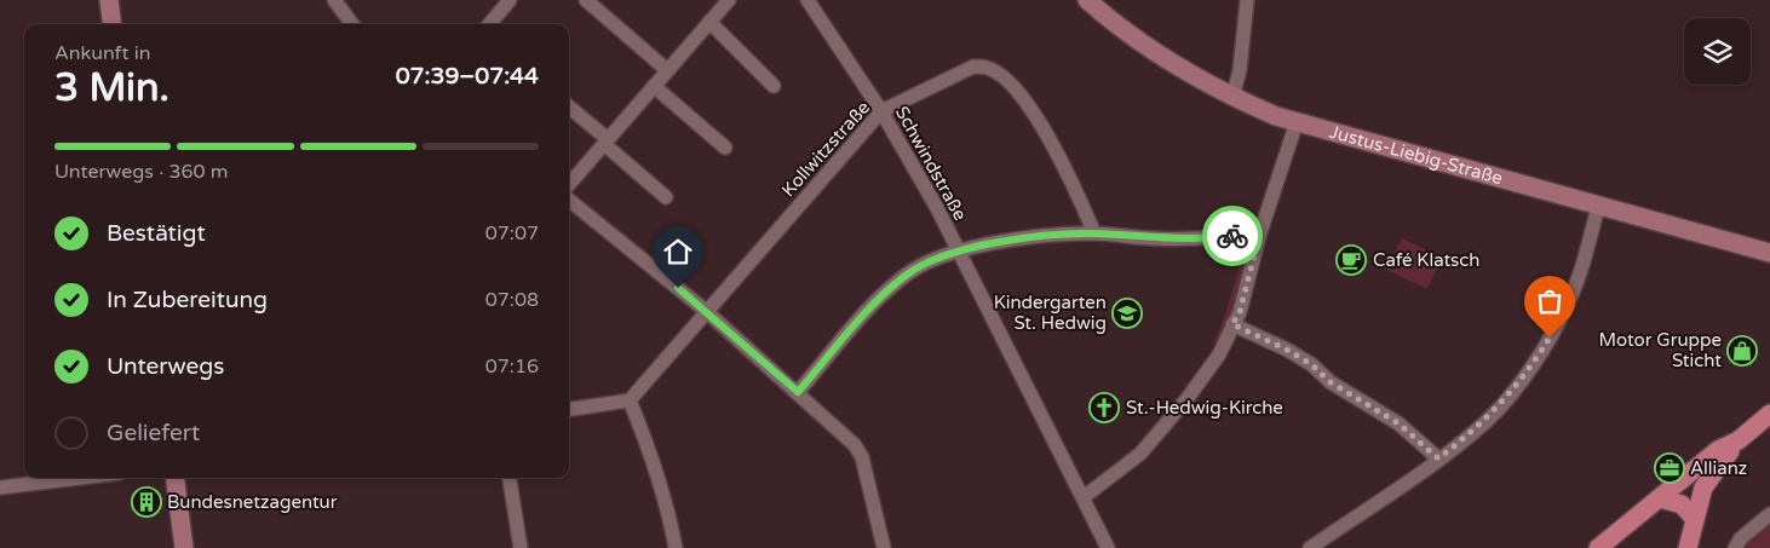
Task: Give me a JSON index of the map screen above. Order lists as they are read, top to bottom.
{
  "streets": {
    "main road": ["Justus-Liebig-Straße"],
    "street": ["Kollwitzstraße", "Schwindstraße"]
  },
  "crossings": [
    ["Kollwitzstraße", "Schwindstraße"]
  ],
  "places": {
    "cafe": ["Café Klatsch"],
    "school or university": ["Kindergarten St. Hedwig"],
    "shop": ["Motor Gruppe Sticht"],
    "church": ["St.-Hedwig-Kirche"],
    "office": ["Allianz"],
    "building": ["Bundesnetzagentur"]
  },
  "page": {
    "heading": ["3 Min.", "Ankunft in", "07:39–07:44"],
    "bar": "Unterwegs · 360 m",
    "list": [
      ["Bestätigt", "07:07"],
      ["In Zubereitung", "07:08"],
      ["Unterwegs", "07:16"],
      "Geliefert"
    ]
  }
}
